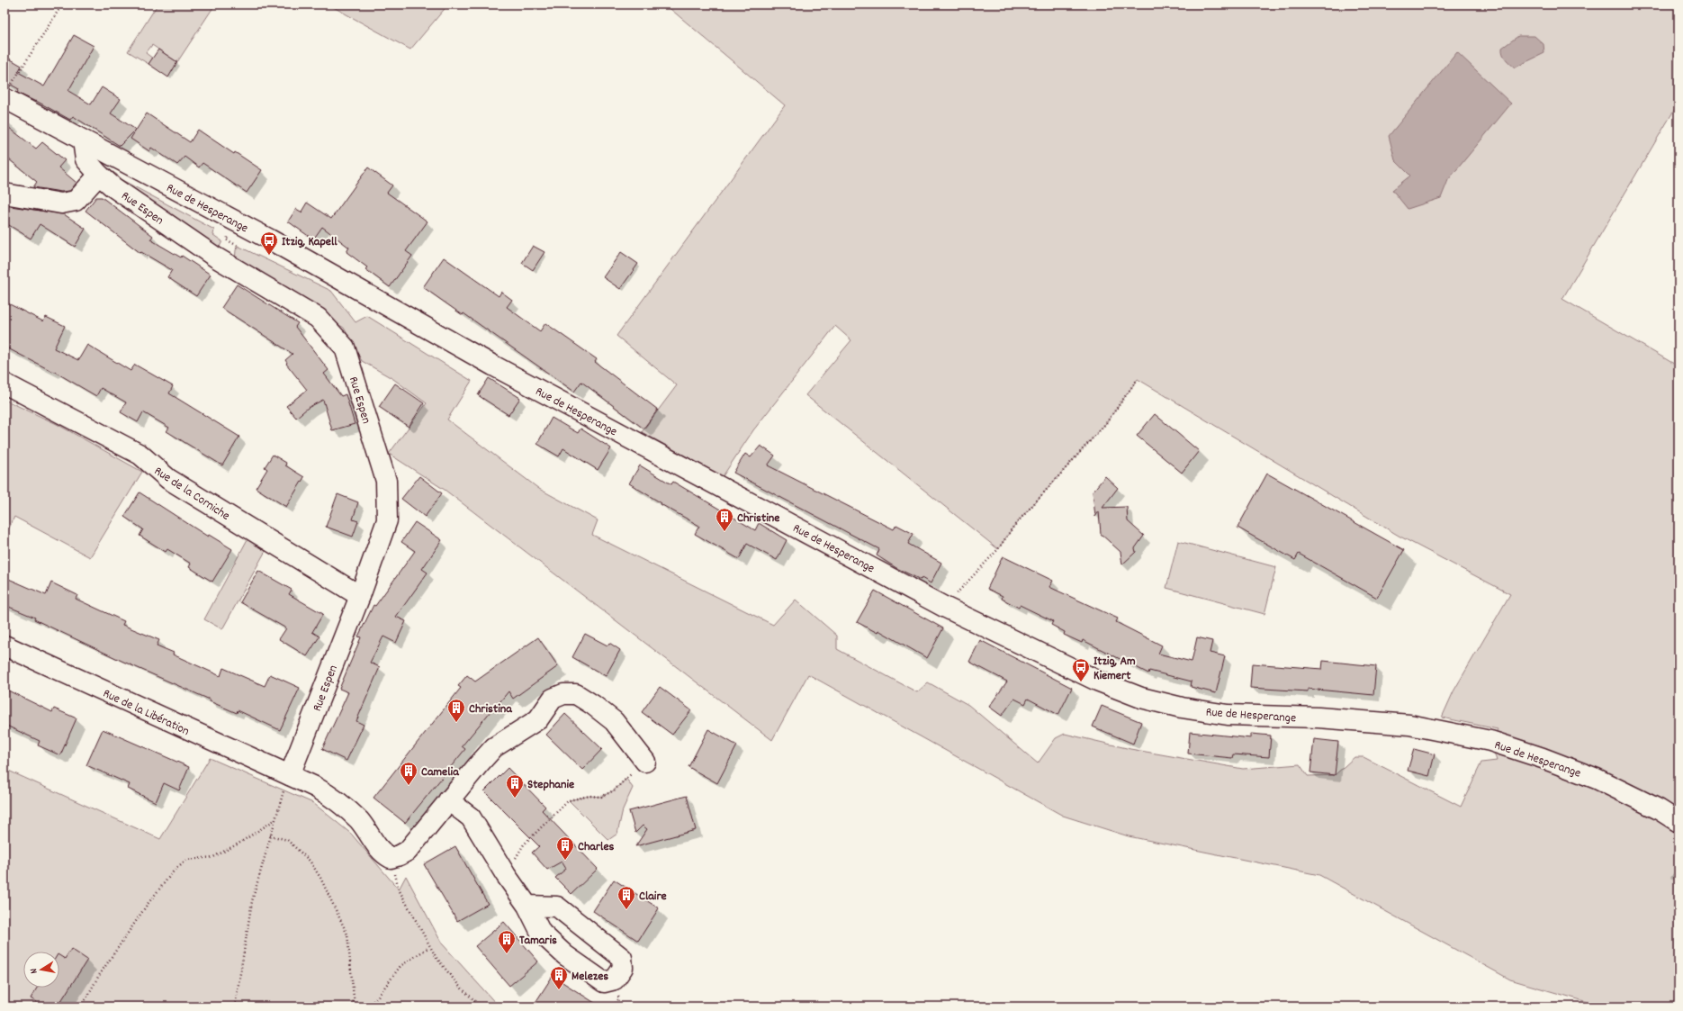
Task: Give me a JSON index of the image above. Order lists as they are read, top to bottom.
{
  "streets": {
    "street": [
      "Rue Espen",
      "Rue de Hesperange",
      "Rue de la Corniche",
      "Rue de la Libération"
    ]
  },
  "crossings": [
    ["Rue Espen", "Rue de Hesperange"],
    ["Rue Espen", "Rue de la Corniche"],
    ["Rue Espen", "Rue de la Libération"]
  ],
  "places": {
    "bus stop": ["Itzig, Kapell", "Itzig, Am Kiemert"],
    "building": [
      "Christine",
      "Christina",
      "Camelia",
      "Stephanie",
      "Charles",
      "Claire",
      "Tamaris",
      "Melezes"
    ]
  },
  "north": "left"
}
